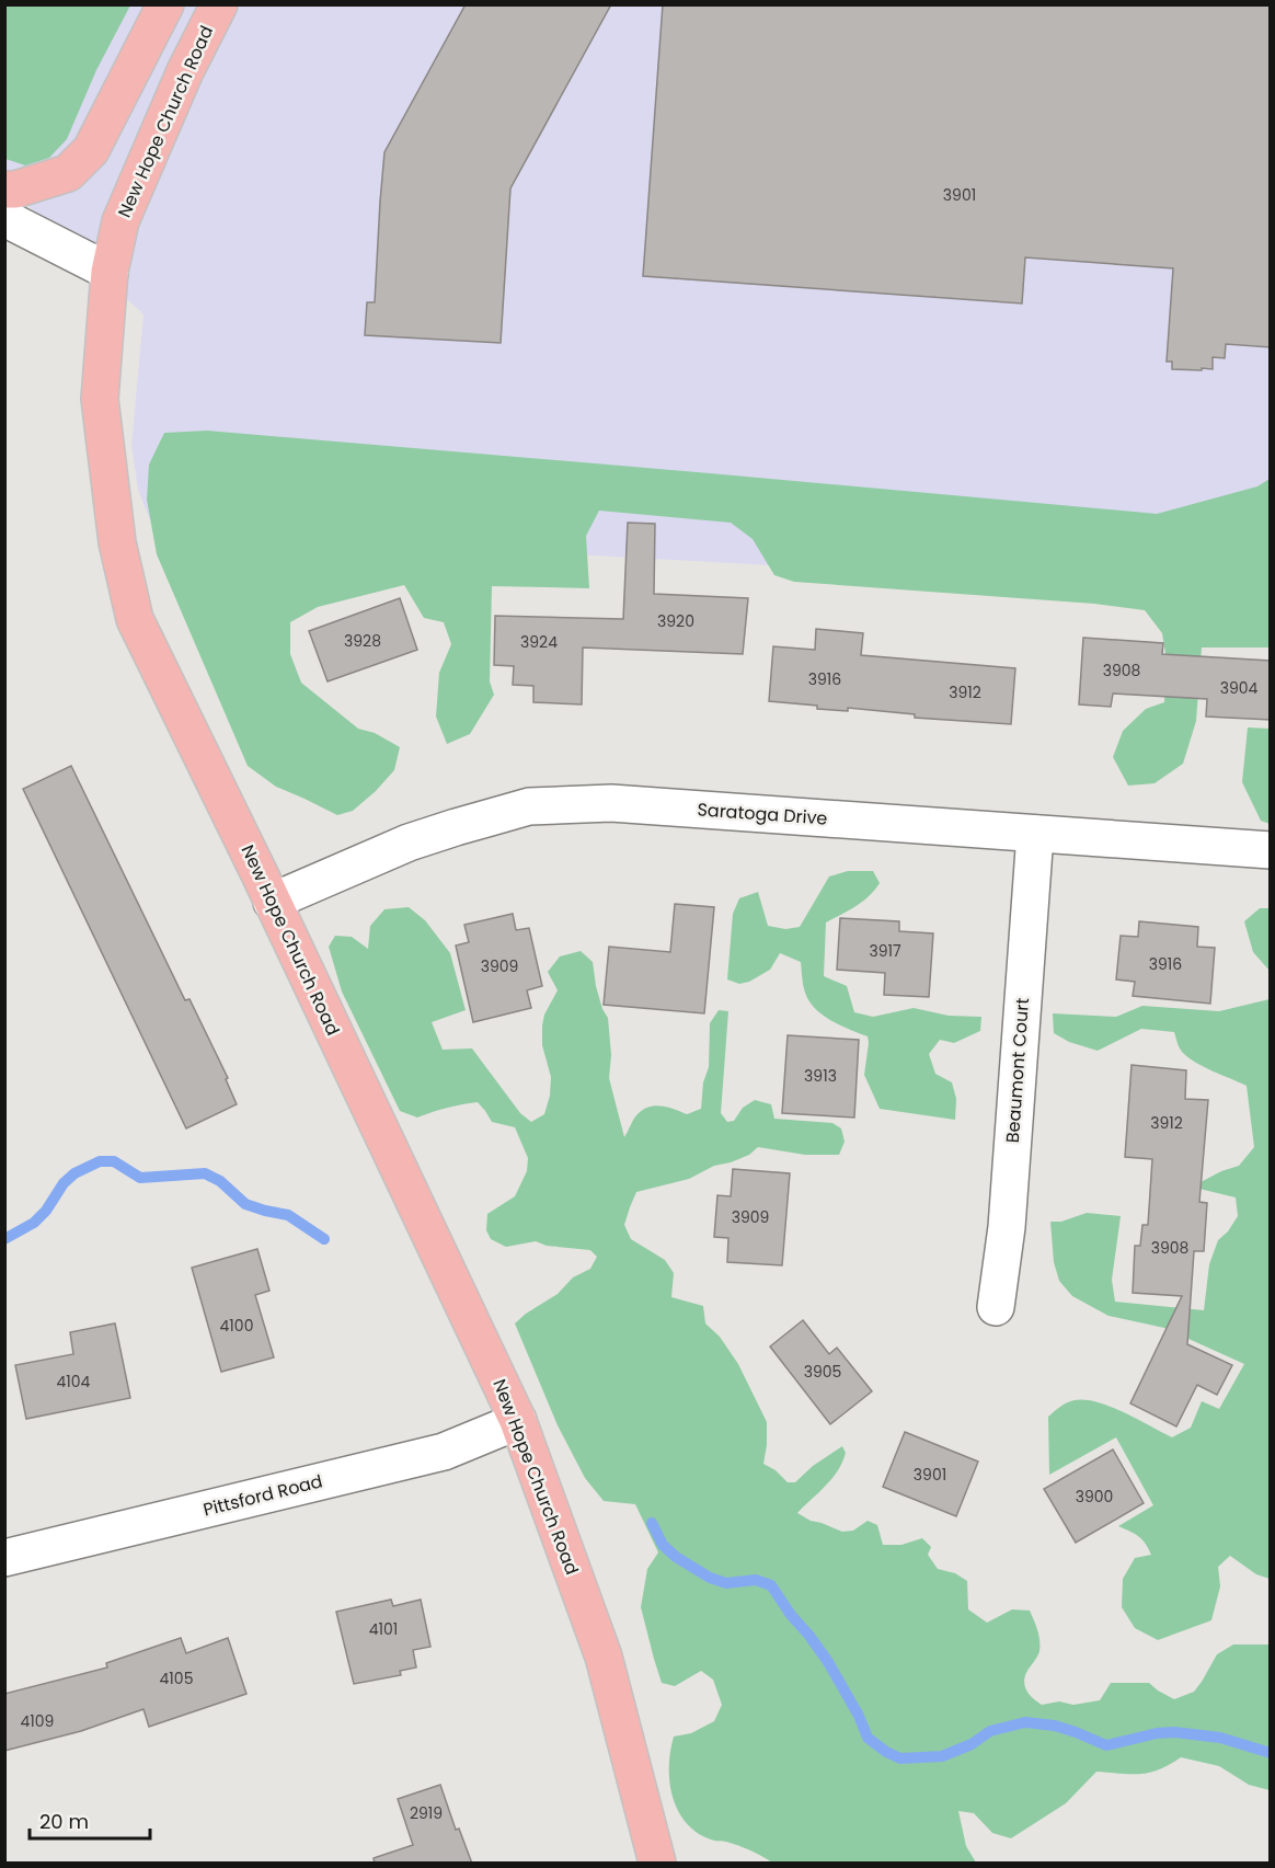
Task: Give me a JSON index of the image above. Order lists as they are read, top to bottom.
{
  "streets": {
    "main road": ["New Hope Church Road"],
    "street": ["Saratoga Drive", "Beaumont Court", "Pittsford Road"]
  },
  "crossings": [
    ["New Hope Church Road", "Saratoga Drive"],
    ["New Hope Church Road", "Pittsford Road"],
    ["Saratoga Drive", "Beaumont Court"]
  ],
  "house_numbers": [
    "3901",
    "3920",
    "3928",
    "3924",
    "3908",
    "3916",
    "3904",
    "3912",
    "3917",
    "3916",
    "3909",
    "3913",
    "3912",
    "3909",
    "3908",
    "4100",
    "3905",
    "4104",
    "3901",
    "3900",
    "4101",
    "4105",
    "4109",
    "2919"
  ],
  "scale_bar": "20 m"
}
